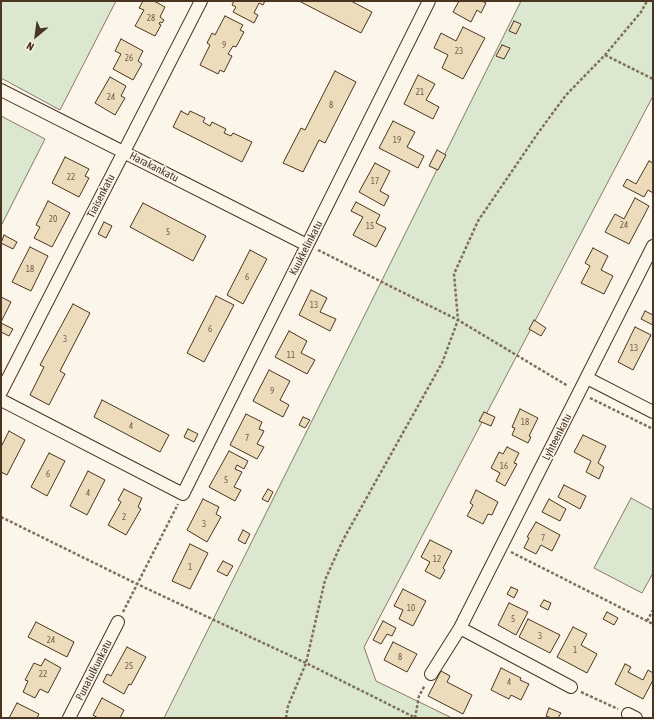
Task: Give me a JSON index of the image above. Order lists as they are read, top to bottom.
{
  "streets": {
    "street": [
      "Harakankatu",
      "Tiaisenkatu",
      "Kuukkelinkatu",
      "Lyhteenkatu",
      "Punatulkunkatu"
    ]
  },
  "crossings": [
    ["Harakankatu", "Tiaisenkatu"],
    ["Harakankatu", "Kuukkelinkatu"]
  ],
  "house_numbers": [
    "28",
    "9",
    "23",
    "26",
    "21",
    "24",
    "8",
    "19",
    "22",
    "17",
    "20",
    "24",
    "15",
    "5",
    "18",
    "6",
    "13",
    "6",
    "3",
    "13",
    "11",
    "9",
    "18",
    "4",
    "7",
    "16",
    "6",
    "5",
    "4",
    "2",
    "3",
    "7",
    "12",
    "1",
    "10",
    "5",
    "3",
    "24",
    "1",
    "8",
    "25",
    "22",
    "4"
  ],
  "north": "bottom left"
}
